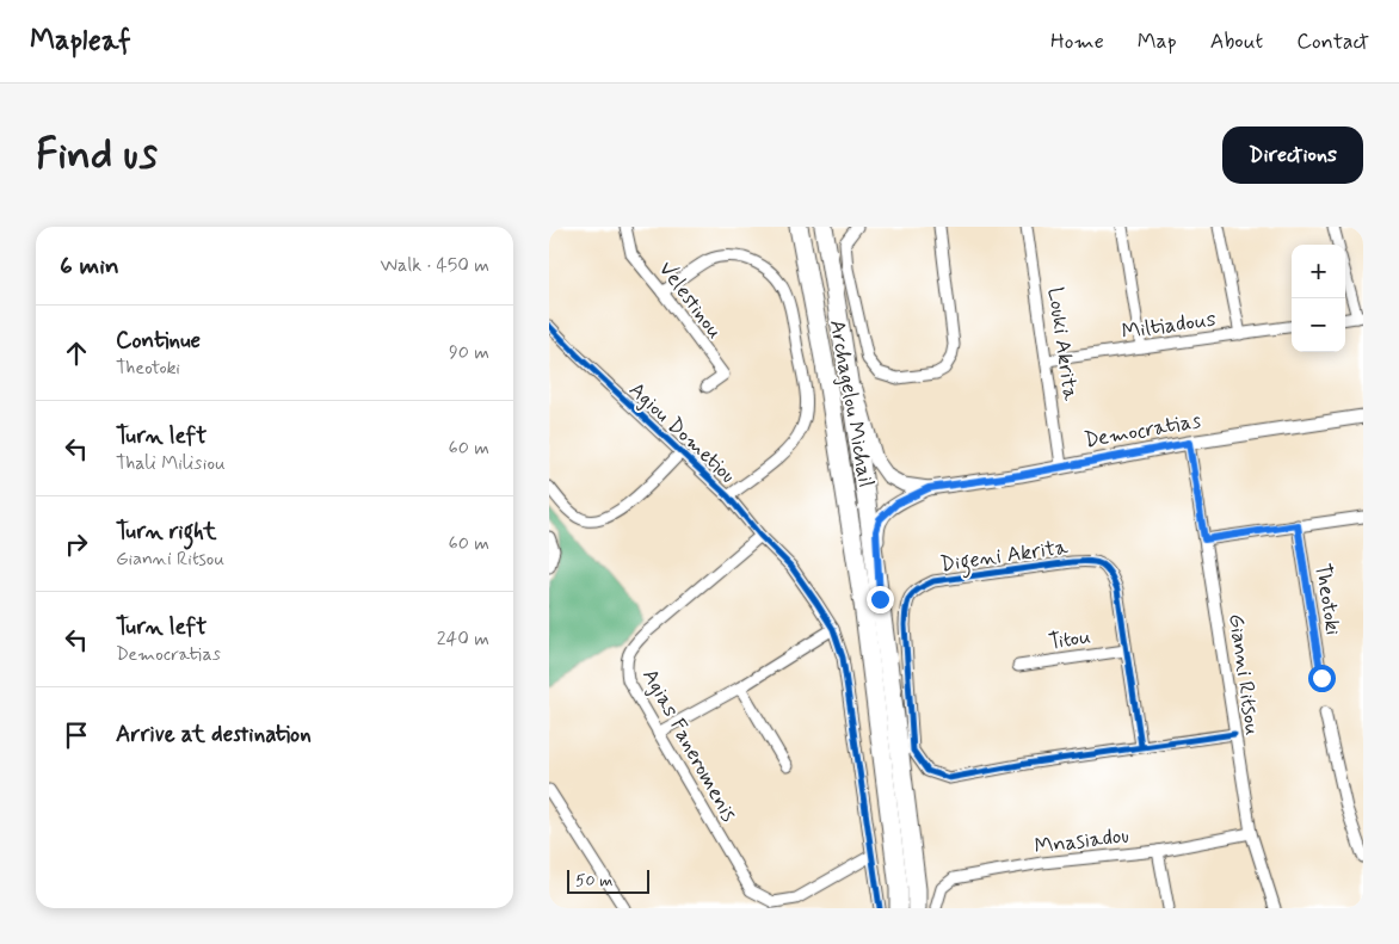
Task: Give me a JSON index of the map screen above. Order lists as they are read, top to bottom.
{
  "streets": {
    "highway": ["Archagelou Michail"],
    "street": [
      "Velestinou",
      "Miltiadous",
      "Louki Akrita",
      "Democratias",
      "Agiou Dometiou",
      "Digeni Akrita",
      "Theotoki",
      "Titou",
      "Gianni Ritsou",
      "Agias Faneromenis",
      "Mnasiadou"
    ]
  },
  "crossings": [
    ["Miltiadous", "Louki Akrita"],
    ["Louki Akrita", "Democratias"],
    ["Archagelou Michail", "Democratias"],
    ["Democratias", "Gianni Ritsou"],
    ["Agiou Dometiou", "Agias Faneromenis"],
    ["Digeni Akrita", "Titou"],
    ["Digeni Akrita", "Gianni Ritsou"],
    ["Gianni Ritsou", "Mnasiadou"]
  ],
  "scale_bar": "50 m",
  "page": {
    "header": "Mapleaf",
    "nav": [
      "Home",
      "Map",
      "About",
      "Contact"
    ],
    "buttons": "Directions",
    "title": "Find us",
    "heading": ["6 min", "Walk · 450 m"],
    "map_buttons": ["+", "−"],
    "list": [
      ["Continue", "Theotoki", "90 m"],
      ["Turn left", "Thali Milisiou", "60 m"],
      ["Turn right", "Gianni Ritsou", "60 m"],
      ["Turn left", "Democratias", "240 m"],
      "Arrive at destination"
    ],
    "scale": "50 m"
  }
}
